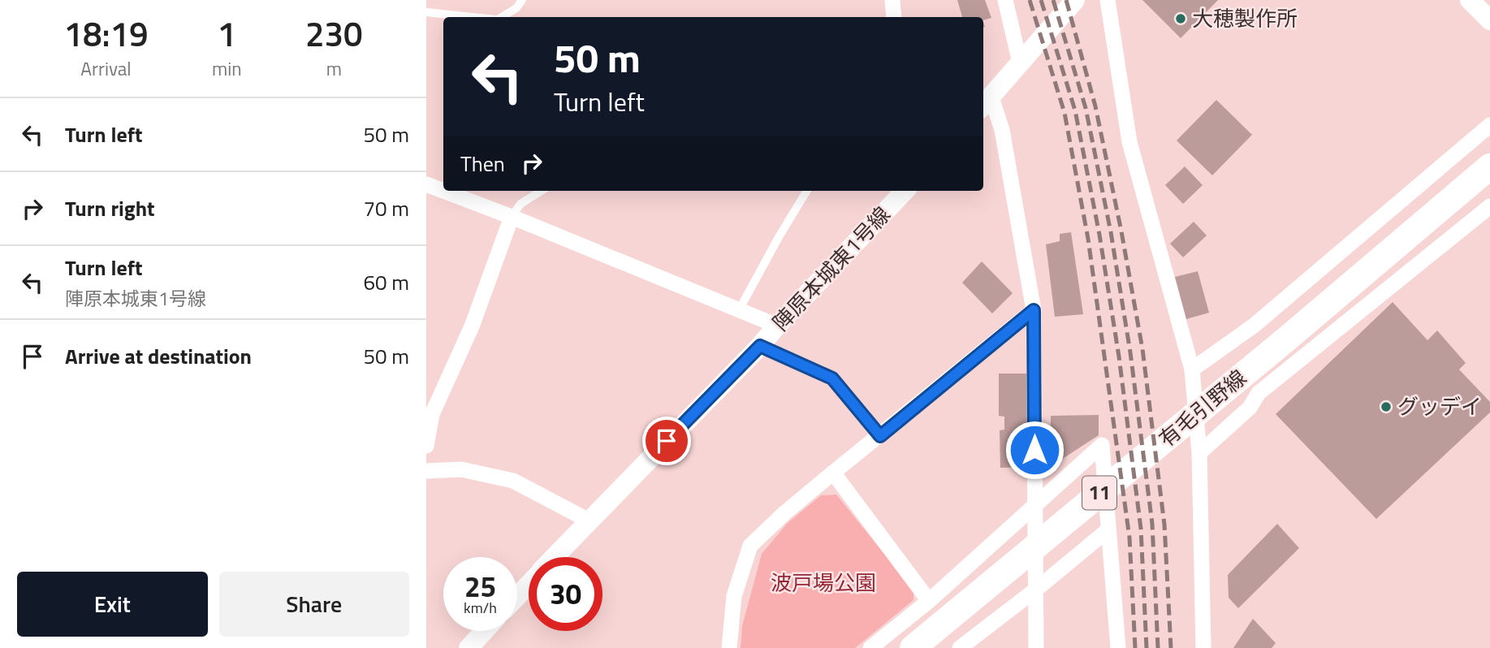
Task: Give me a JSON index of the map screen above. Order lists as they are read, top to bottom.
{
  "streets": {
    "main road": ["有毛引野線", "11"],
    "street": ["陣原本城東1号線"]
  },
  "parks": ["波戸場公園"],
  "places": ["大穂製作所", "グッデイ"],
  "page": {
    "eta": [
      "18:19",
      "Arrival",
      "1",
      "min",
      "230",
      "m"
    ],
    "turn": ["50 m", "Turn left"],
    "list": [
      {
        "name": "Turn left",
        "value": "50 m"
      },
      {
        "name": "Turn right",
        "value": "70 m"
      },
      {
        "name": "Turn left",
        "note": "陣原本城東1号線",
        "value": "60 m"
      },
      {
        "name": "Arrive at destination",
        "value": "50 m"
      }
    ],
    "then": "Then",
    "speed": "25 km/h",
    "limit": "30",
    "buttons": ["Exit", "Share"]
  }
}
